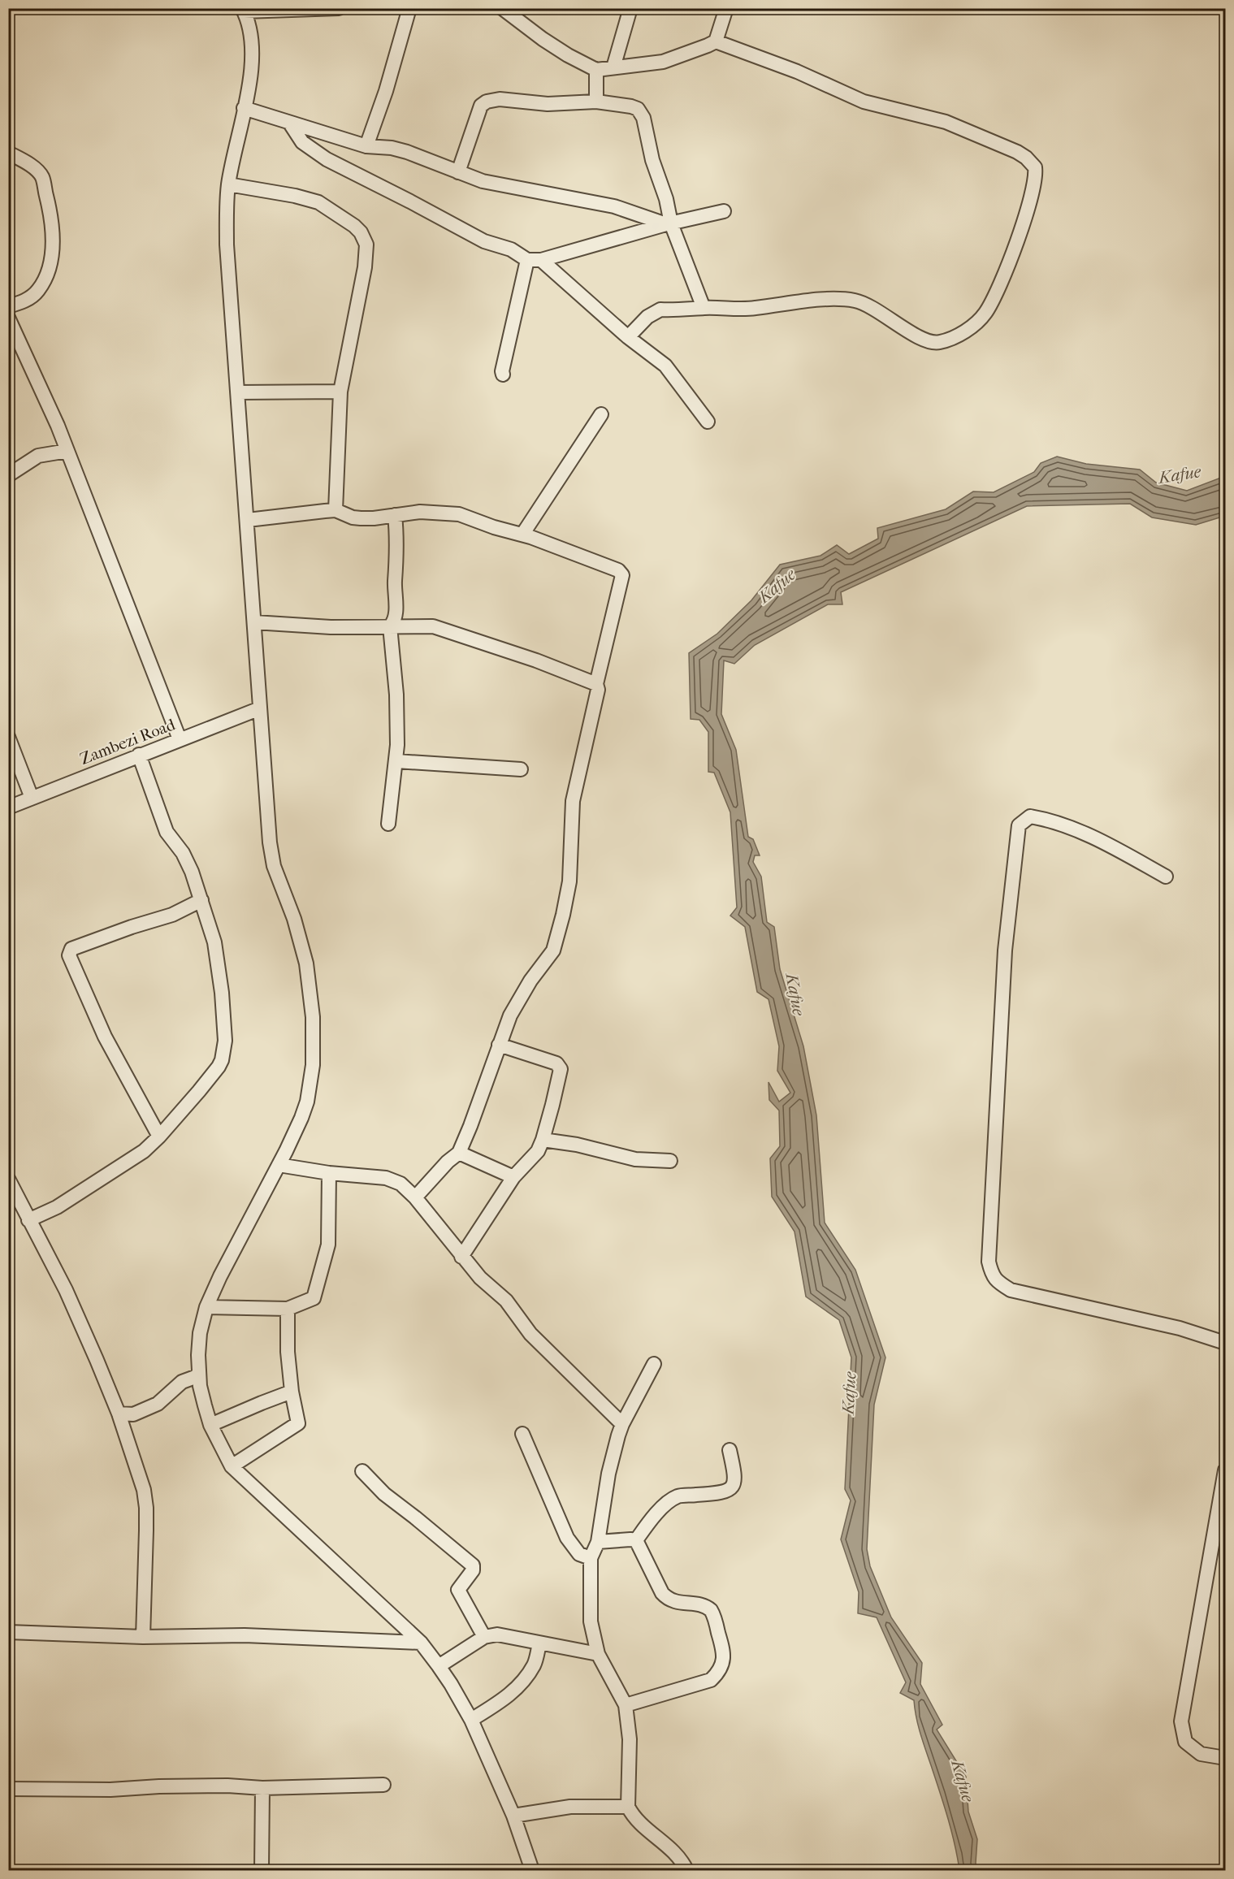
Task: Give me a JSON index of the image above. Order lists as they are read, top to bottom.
{
  "streets": {
    "street": ["Zambezi Road"]
  },
  "water": ["Kafue"]
}
